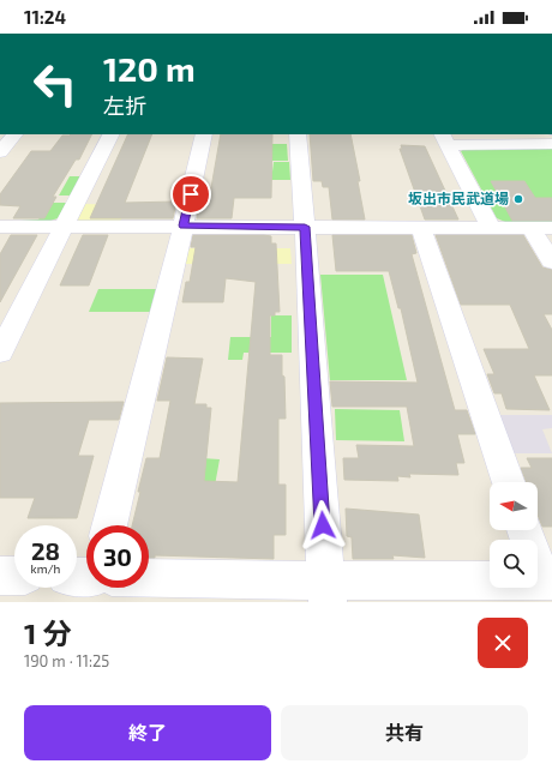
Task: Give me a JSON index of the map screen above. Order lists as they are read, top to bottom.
{
  "places": ["坂出市民武道場"],
  "north": "left",
  "page": {
    "status": "11:24",
    "turn": ["120 m", "左折"],
    "speed": "28 km/h",
    "limit": "30",
    "heading": ["1 分", "190 m · 11:25"],
    "buttons": ["終了", "共有"]
  }
}
